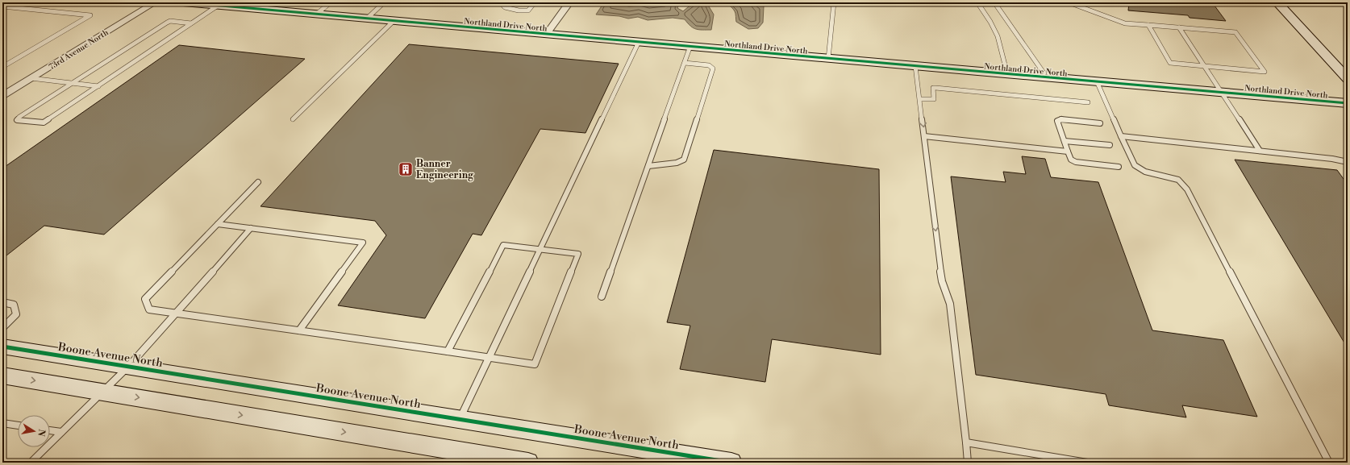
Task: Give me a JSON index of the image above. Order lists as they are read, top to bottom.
{
  "streets": {
    "street": ["Northland Drive North", "73rd Avenue North", "Boone Avenue North"]
  },
  "places": {
    "building": ["Banner Engineering"]
  },
  "north": "right"
}
